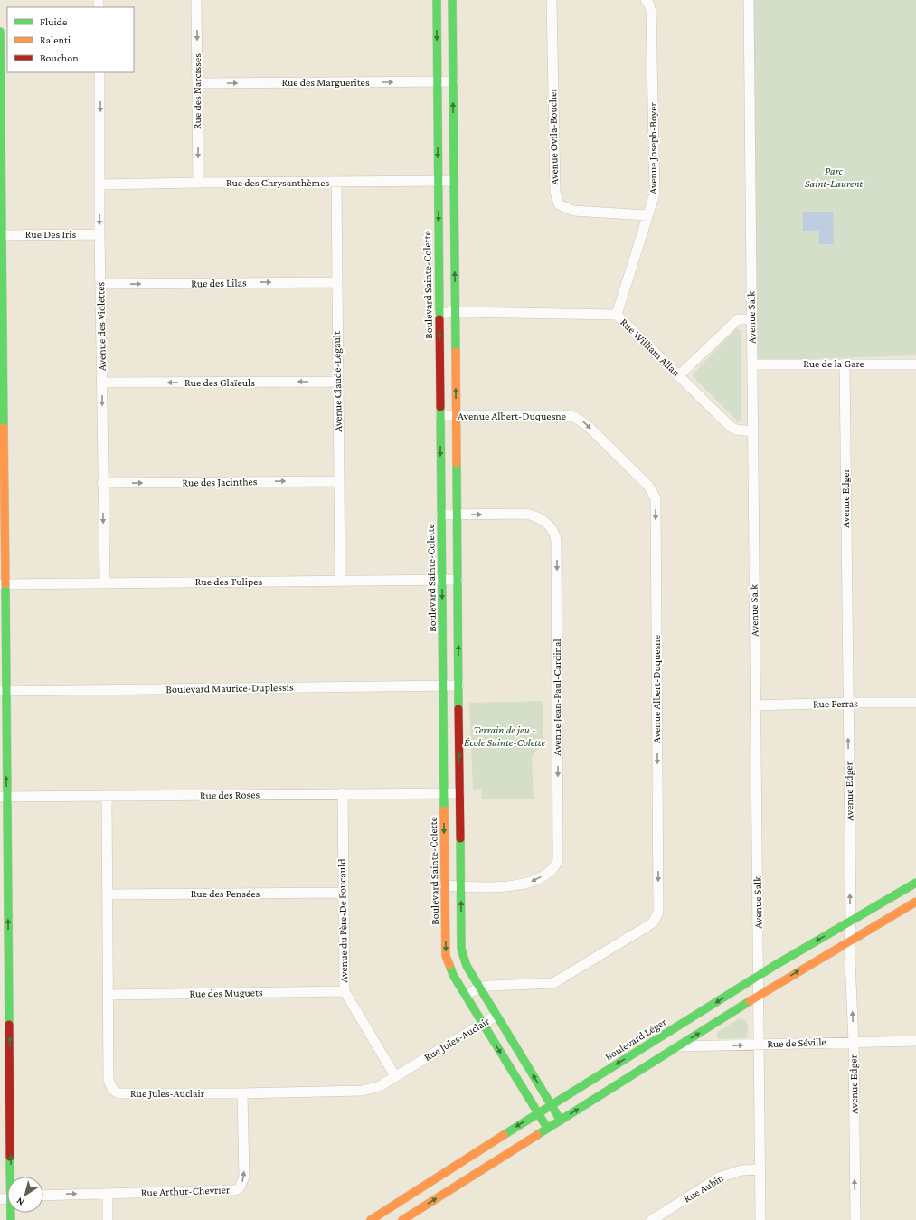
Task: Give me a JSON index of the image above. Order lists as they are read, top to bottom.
{
  "streets": {
    "main road": ["Boulevard Sainte-Colette", "Boulevard Léger"],
    "street": [
      "Rue des Marguerites",
      "Rue des Narcisses",
      "Avenue Ovila-Boucher",
      "Avenue Joseph-Boyer",
      "Rue des Chrysanthèmes",
      "Rue Des Iris",
      "Rue des Lilas",
      "Avenue Salk",
      "Avenue des Violettes",
      "Rue William Allan",
      "Rue de la Gare",
      "Avenue Claude-Legault",
      "Rue des Glaïeuls",
      "Avenue Albert-Duquesne",
      "Rue des Jacinthes",
      "Avenue Edger",
      "Rue des Tulipes",
      "Boulevard Maurice-Duplessis",
      "Avenue Jean-Paul-Cardinal",
      "Rue Perras",
      "Rue des Roses",
      "Rue des Pensées",
      "Avenue du Père-De Foucauld",
      "Rue des Muguets",
      "Rue Jules-Auclair",
      "Rue de Séville",
      "Rue Aubin",
      "Rue Arthur-Chevrier"
    ]
  },
  "crossings": [
    ["Rue des Marguerites", "Rue des Narcisses"],
    ["Rue des Marguerites", "Boulevard Sainte-Colette"],
    ["Rue des Narcisses", "Rue des Chrysanthèmes"],
    ["Avenue Ovila-Boucher", "Avenue Joseph-Boyer"],
    ["Avenue Joseph-Boyer", "Rue William Allan"],
    ["Rue des Chrysanthèmes", "Boulevard Sainte-Colette"],
    ["Rue des Chrysanthèmes", "Avenue des Violettes"],
    ["Rue des Chrysanthèmes", "Avenue Claude-Legault"],
    ["Rue Des Iris", "Avenue des Violettes"],
    ["Rue des Lilas", "Avenue des Violettes"],
    ["Rue des Lilas", "Avenue Claude-Legault"],
    ["Boulevard Sainte-Colette", "Rue William Allan"],
    ["Boulevard Sainte-Colette", "Avenue Albert-Duquesne"],
    ["Boulevard Sainte-Colette", "Rue des Tulipes"],
    ["Boulevard Sainte-Colette", "Boulevard Maurice-Duplessis"],
    ["Boulevard Sainte-Colette", "Avenue Jean-Paul-Cardinal"],
    ["Boulevard Sainte-Colette", "Rue des Roses"],
    ["Boulevard Sainte-Colette", "Rue Jules-Auclair"],
    ["Boulevard Sainte-Colette", "Boulevard Léger"],
    ["Avenue Salk", "Rue William Allan"],
    ["Avenue Salk", "Rue de la Gare"],
    ["Avenue Salk", "Rue Perras"],
    ["Avenue Salk", "Boulevard Léger"],
    ["Avenue Salk", "Rue de Séville"],
    ["Avenue Salk", "Rue Aubin"],
    ["Avenue des Violettes", "Rue des Glaïeuls"],
    ["Avenue des Violettes", "Rue des Jacinthes"],
    ["Avenue des Violettes", "Rue des Tulipes"],
    ["Rue de la Gare", "Avenue Edger"],
    ["Avenue Claude-Legault", "Rue des Glaïeuls"],
    ["Avenue Claude-Legault", "Rue des Jacinthes"],
    ["Avenue Claude-Legault", "Rue des Tulipes"],
    ["Avenue Edger", "Rue Perras"],
    ["Avenue Edger", "Boulevard Léger"],
    ["Avenue Edger", "Rue de Séville"],
    ["Rue des Roses", "Avenue du Père-De Foucauld"],
    ["Rue des Roses", "Rue Jules-Auclair"],
    ["Rue des Pensées", "Avenue du Père-De Foucauld"],
    ["Rue des Pensées", "Rue Jules-Auclair"],
    ["Avenue du Père-De Foucauld", "Rue des Muguets"],
    ["Avenue du Père-De Foucauld", "Rue Jules-Auclair"],
    ["Rue des Muguets", "Rue Jules-Auclair"],
    ["Rue Jules-Auclair", "Rue Arthur-Chevrier"]
  ],
  "one_way": [
    "Rue des Marguerites",
    "Rue des Narcisses",
    "Rue des Lilas",
    "Avenue des Violettes",
    "Rue des Glaïeuls",
    "Rue des Jacinthes",
    "Avenue Edger"
  ],
  "parks": ["Parc Saint-Laurent", "Terrain de jeu - École Sainte-Colette"],
  "legend": ["Fluide", "Ralenti", "Bouchon"],
  "north": "bottom left"
}
